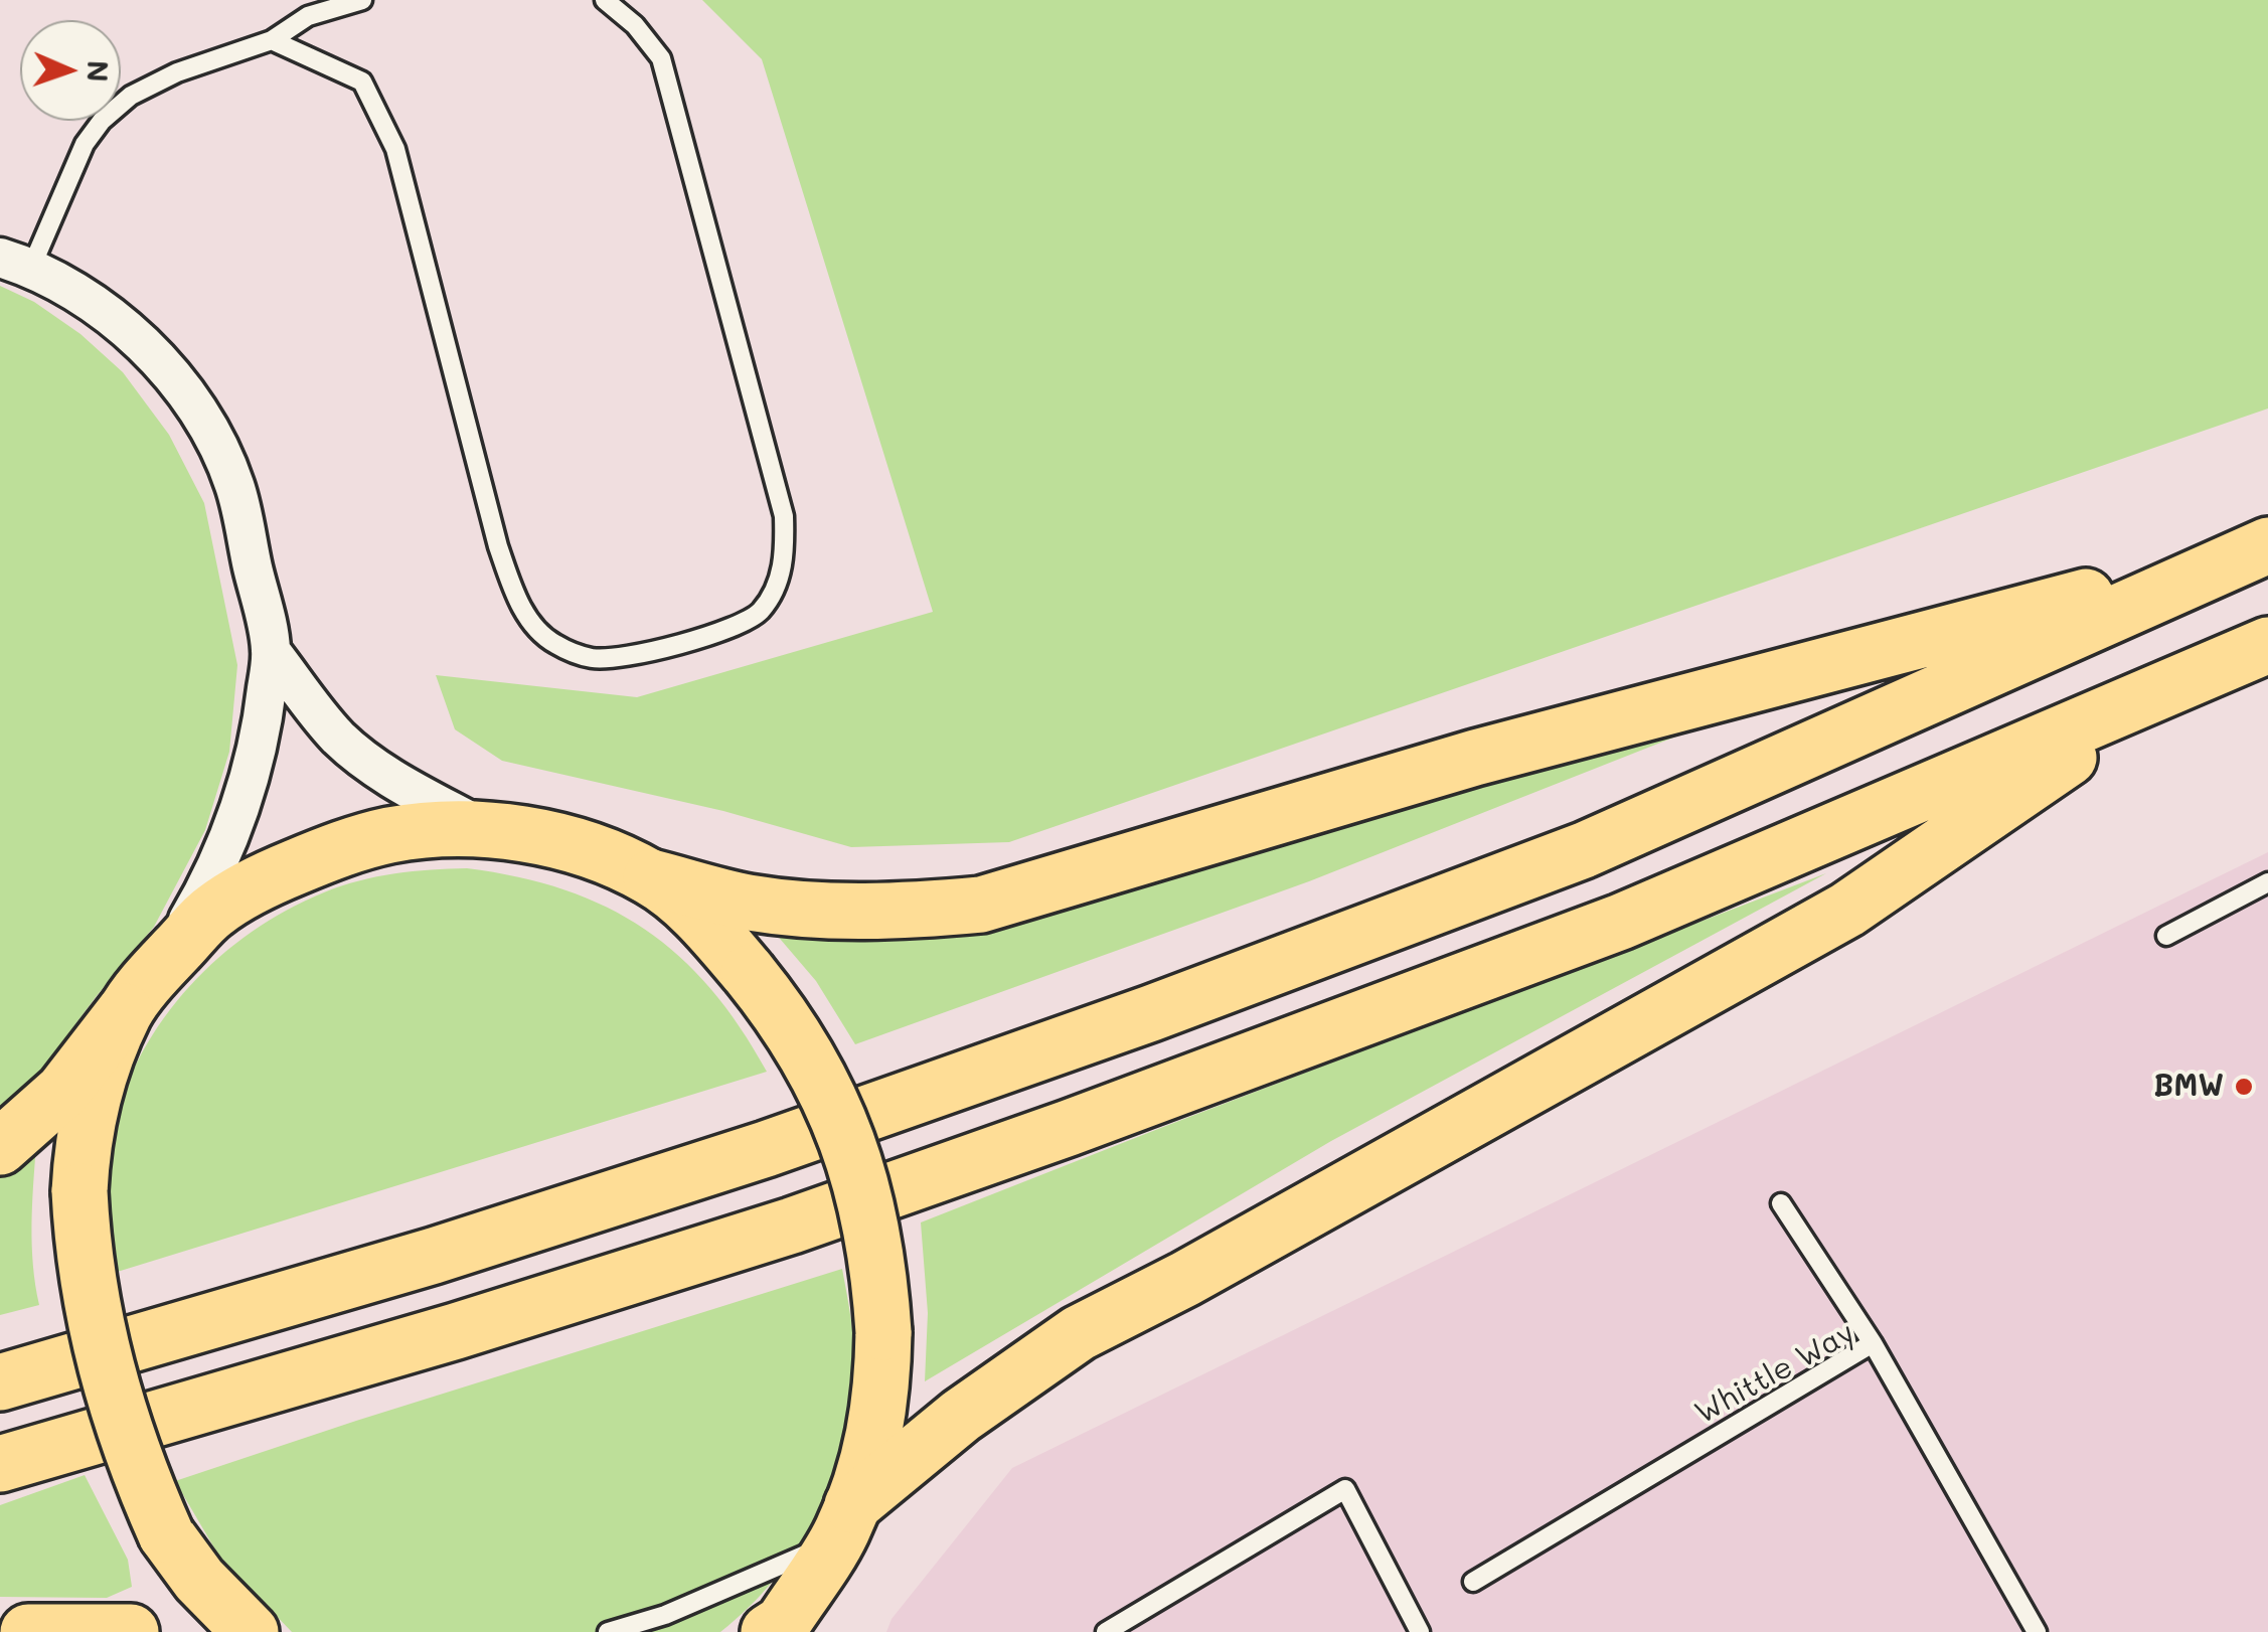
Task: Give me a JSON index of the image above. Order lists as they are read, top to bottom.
{
  "streets": {
    "lane": ["Whittle Way"]
  },
  "places": ["BMW"],
  "north": "right"
}
